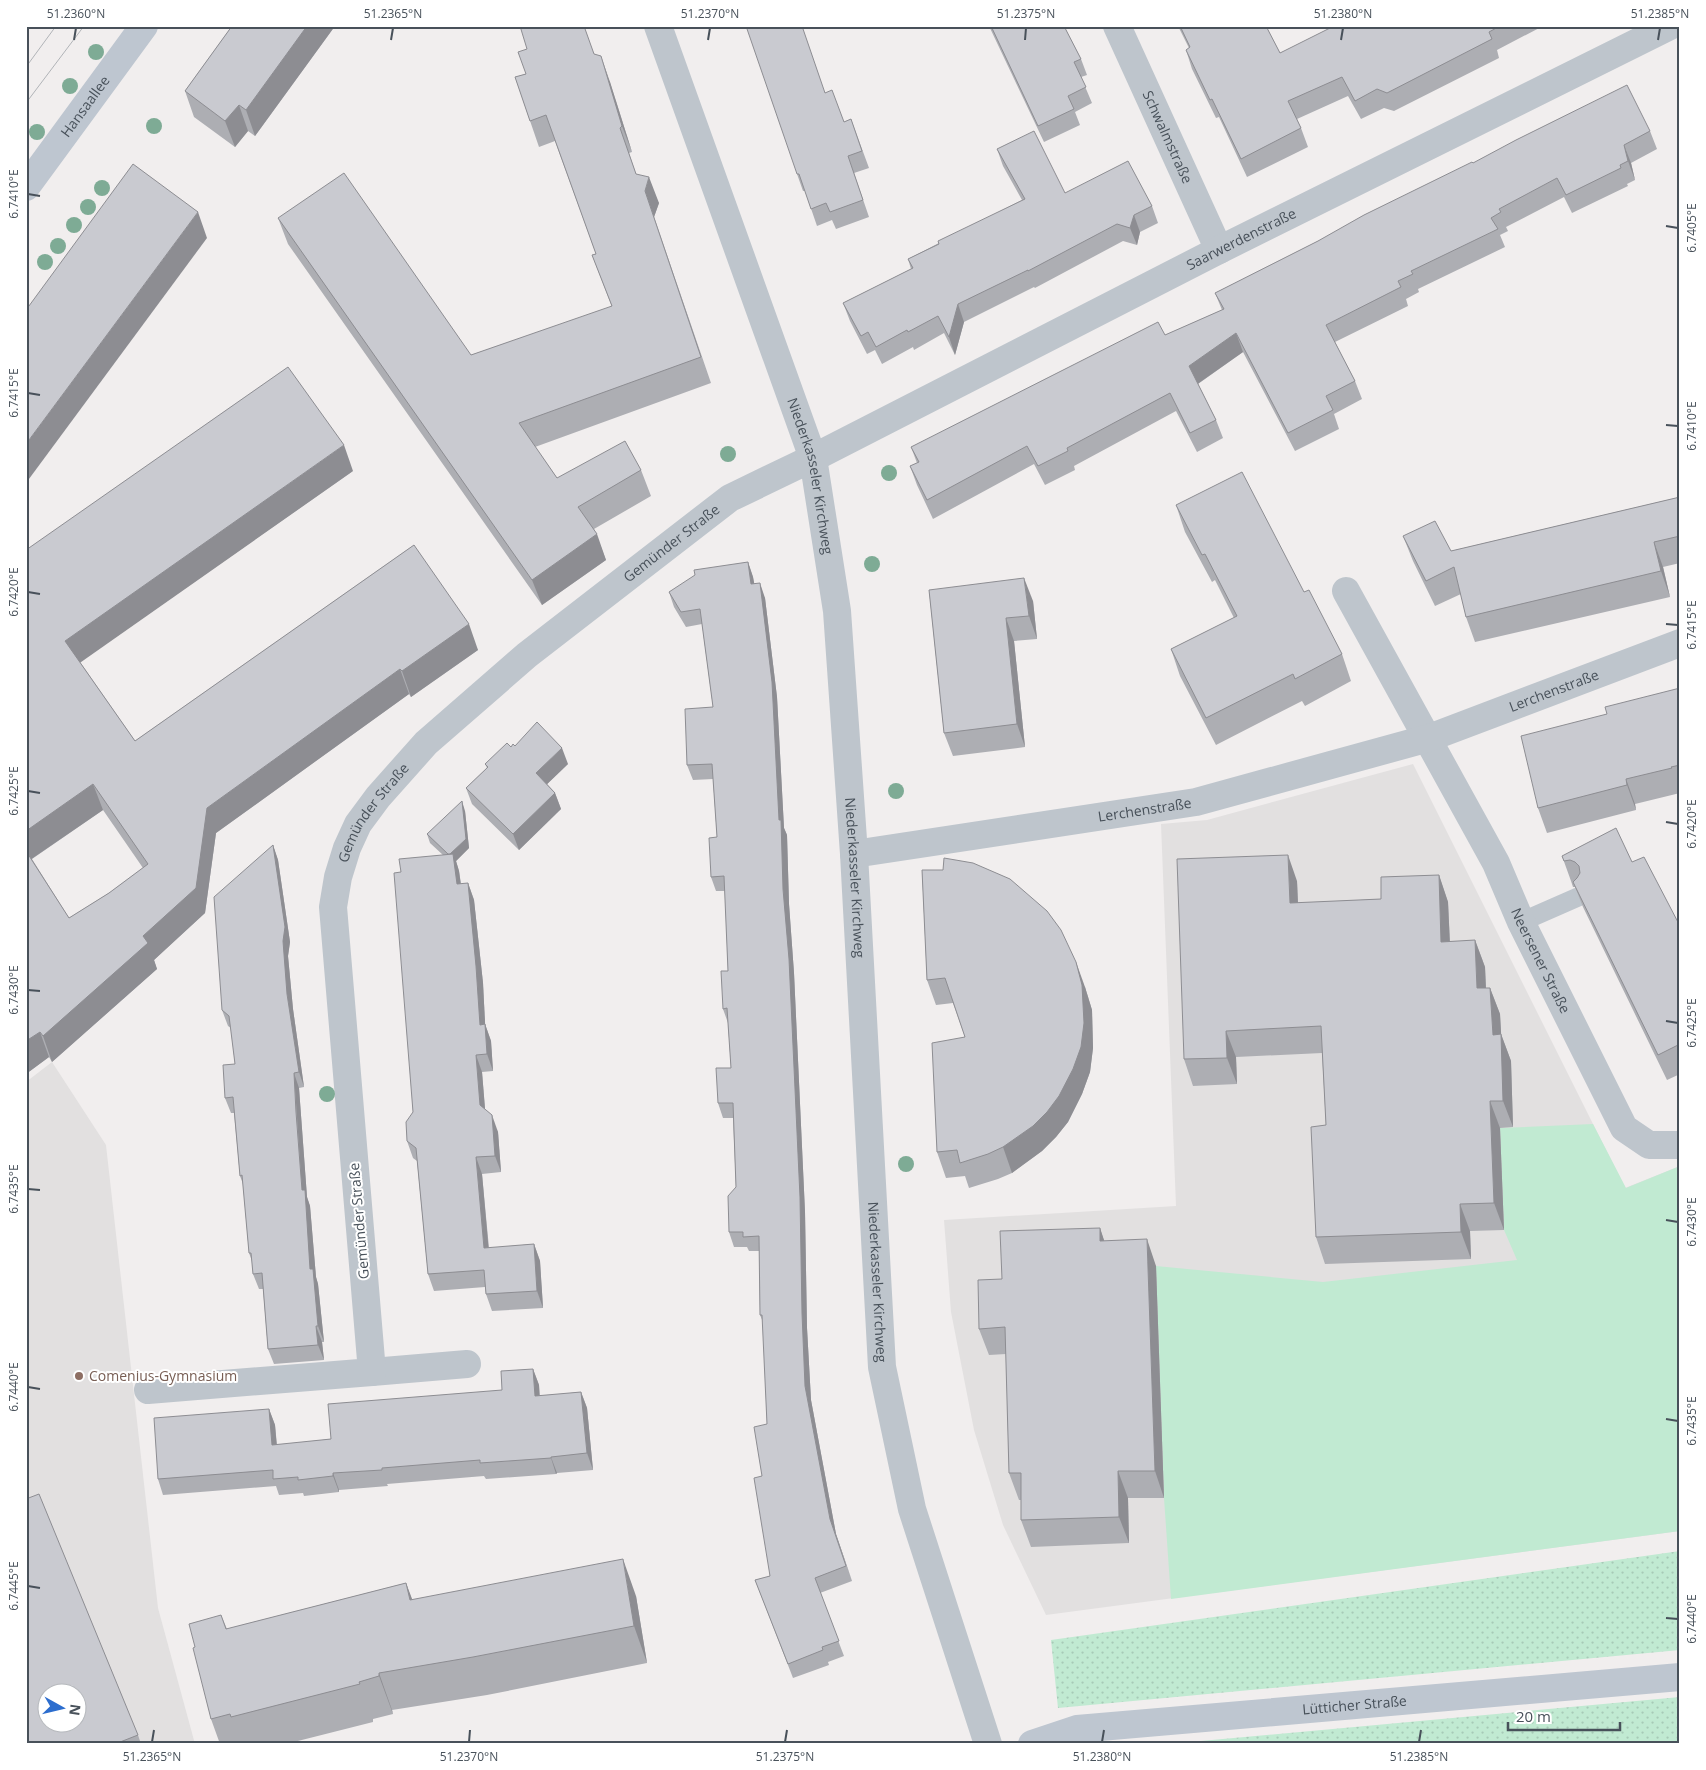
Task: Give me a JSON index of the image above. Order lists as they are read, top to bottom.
{
  "streets": {
    "main road": ["Hansaallee", "Lütticher Straße"],
    "street": [
      "Schwalmstraße",
      "Saarwerdenstraße",
      "Niederkasseler Kirchweg",
      "Gemünder Straße",
      "Lerchenstraße",
      "Neersener Straße"
    ]
  },
  "crossings": [
    ["Schwalmstraße", "Saarwerdenstraße"],
    ["Saarwerdenstraße", "Niederkasseler Kirchweg"],
    ["Saarwerdenstraße", "Gemünder Straße"],
    ["Niederkasseler Kirchweg", "Gemünder Straße"],
    ["Niederkasseler Kirchweg", "Lerchenstraße"],
    ["Lerchenstraße", "Neersener Straße"]
  ],
  "places": ["Comenius-Gymnasium"],
  "scale_bar": "20 m",
  "north": "right",
  "coordinates": [
    "51.2360°N",
    "51.2365°N",
    "51.2370°N",
    "51.2375°N",
    "51.2380°N",
    "51.2385°N",
    "6.7410°E",
    "6.7405°E",
    "6.7415°E",
    "6.7420°E",
    "6.7425°E",
    "6.7430°E",
    "6.7435°E",
    "6.7440°E",
    "6.7445°E"
  ]
}
